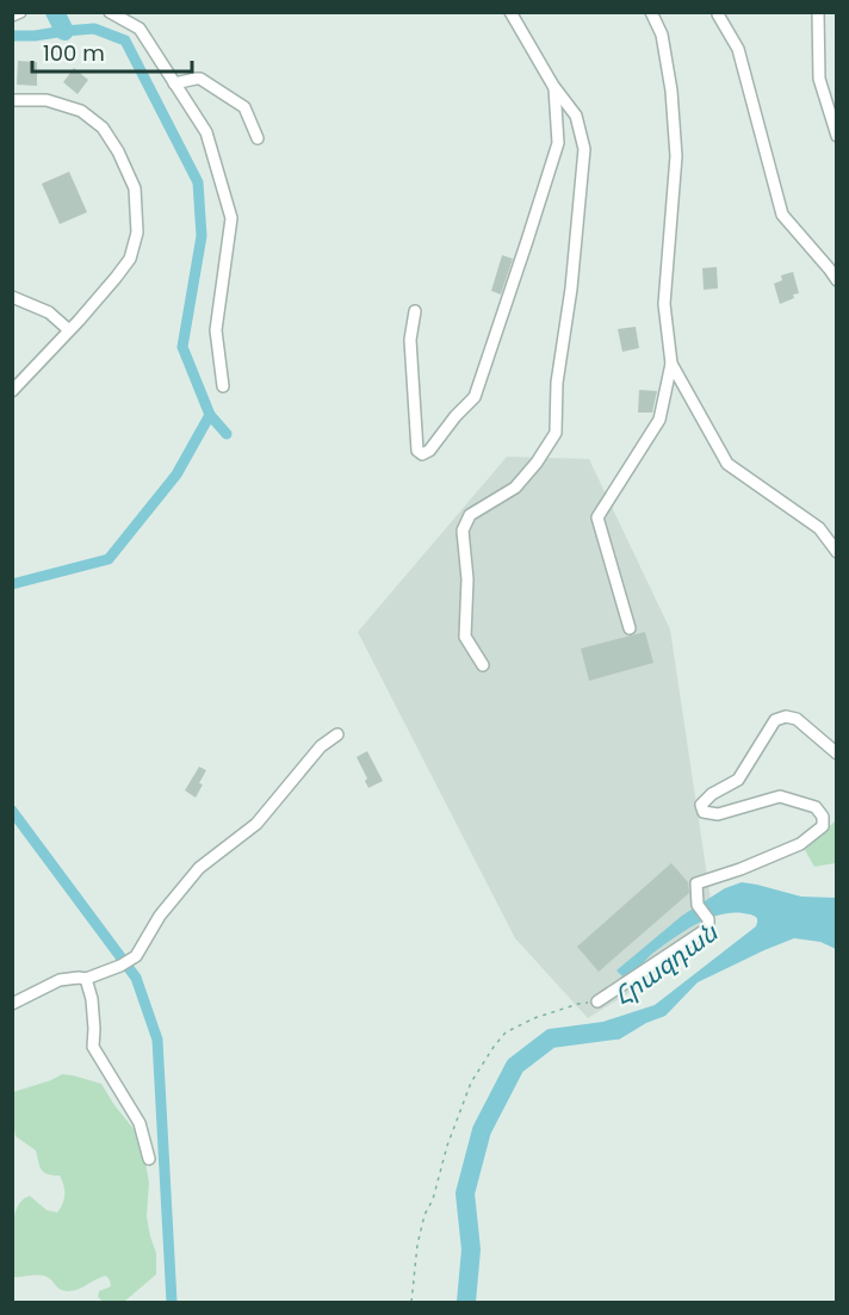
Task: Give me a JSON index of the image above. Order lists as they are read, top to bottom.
{
  "water": ["Հրազդան"],
  "scale_bar": "100 m"
}
